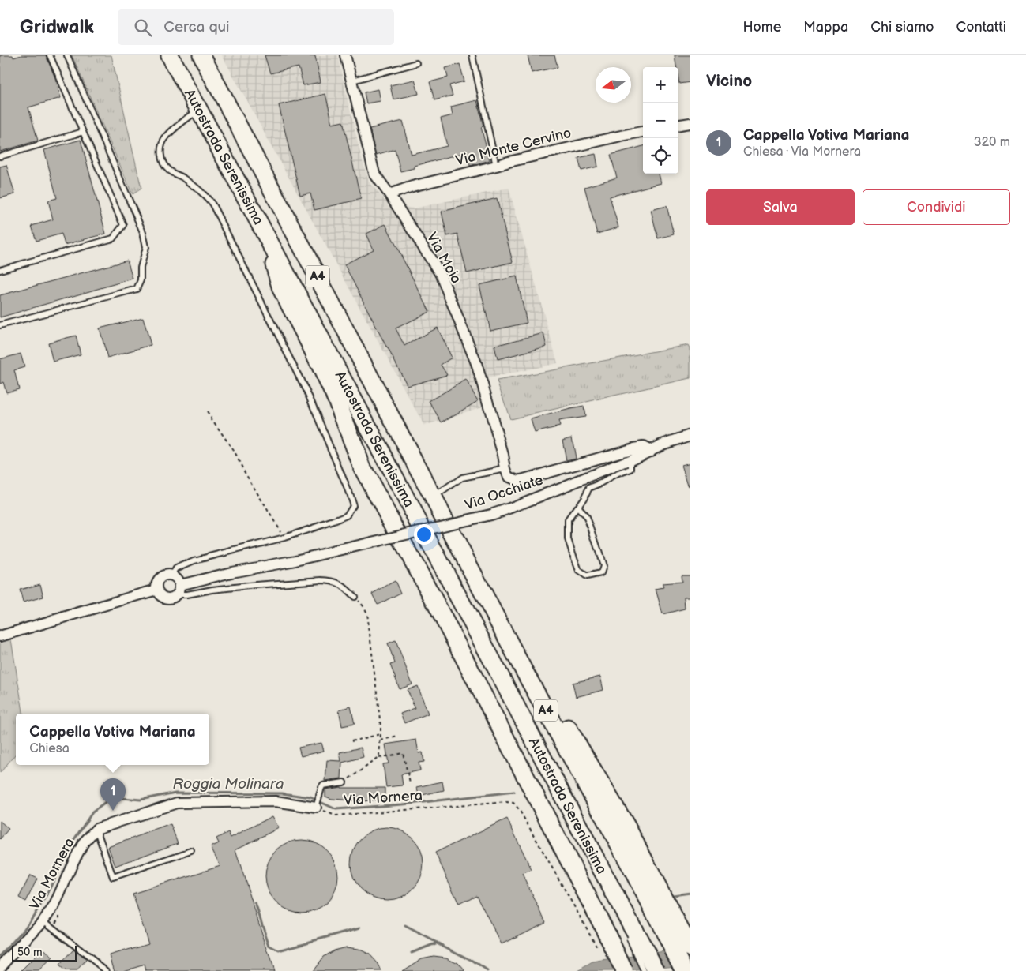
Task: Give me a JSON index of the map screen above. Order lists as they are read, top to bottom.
{
  "streets": {
    "highway": ["Autostrada Serenissima", "A4"],
    "street": [
      "Via Monte Cervino",
      "Via Moia",
      "Via Occhiate",
      "Via Mornera"
    ]
  },
  "crossings": [
    ["Via Monte Cervino", "Via Moia"]
  ],
  "water": ["Roggia Molinara"],
  "scale_bar": "50 m",
  "north": "left",
  "page": {
    "header": "Gridwalk",
    "search": "Cerca qui",
    "nav": [
      "Home",
      "Mappa",
      "Chi siamo",
      "Contatti"
    ],
    "heading": "Vicino",
    "map_buttons": ["+", "−"],
    "list": [
      {
        "mark": "1",
        "name": "Cappella Votiva Mariana",
        "note": "Chiesa · Via Mornera",
        "value": "320 m"
      }
    ],
    "buttons": ["Salva", "Condividi"],
    "popup": ["Cappella Votiva Mariana", "Chiesa"],
    "pins": "1",
    "scale": "50 m"
  }
}
